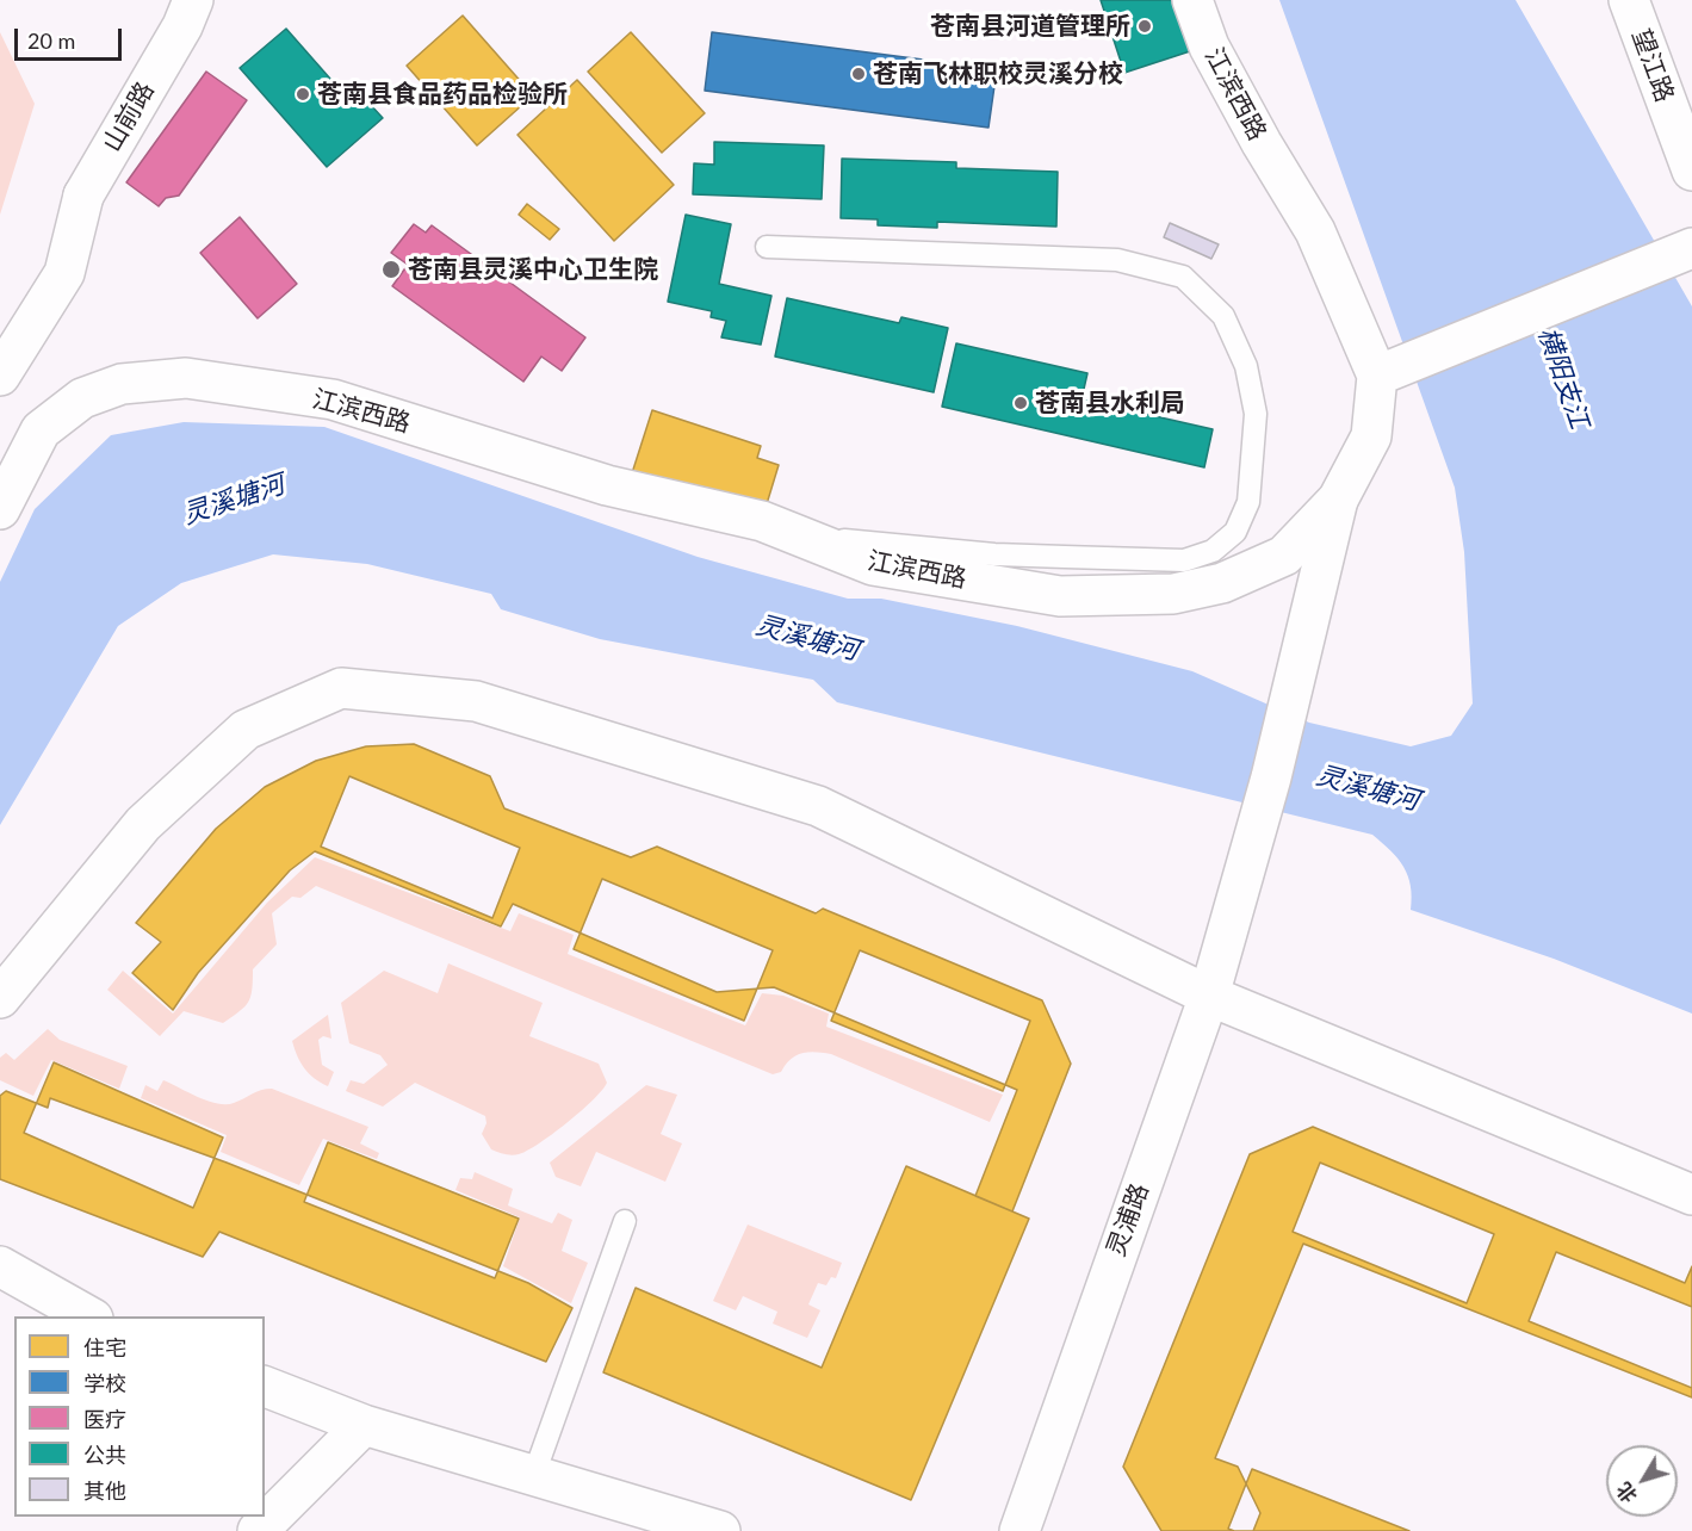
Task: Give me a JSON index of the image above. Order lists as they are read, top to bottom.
{
  "streets": {
    "street": [
      "望江路",
      "江滨西路",
      "山前路",
      "灵浦路"
    ]
  },
  "crossings": [
    ["江滨西路", "灵浦路"]
  ],
  "water": ["横阳支江", "灵溪塘河"],
  "places": [
    "苍南县河道管理所",
    "苍南飞林职校灵溪分校",
    "苍南县食品药品检验所",
    "苍南县灵溪中心卫生院",
    "苍南县水利局"
  ],
  "legend": [
    "住宅",
    "学校",
    "医疗",
    "公共",
    "其他"
  ],
  "scale_bar": "20 m",
  "north": "bottom left"
}
